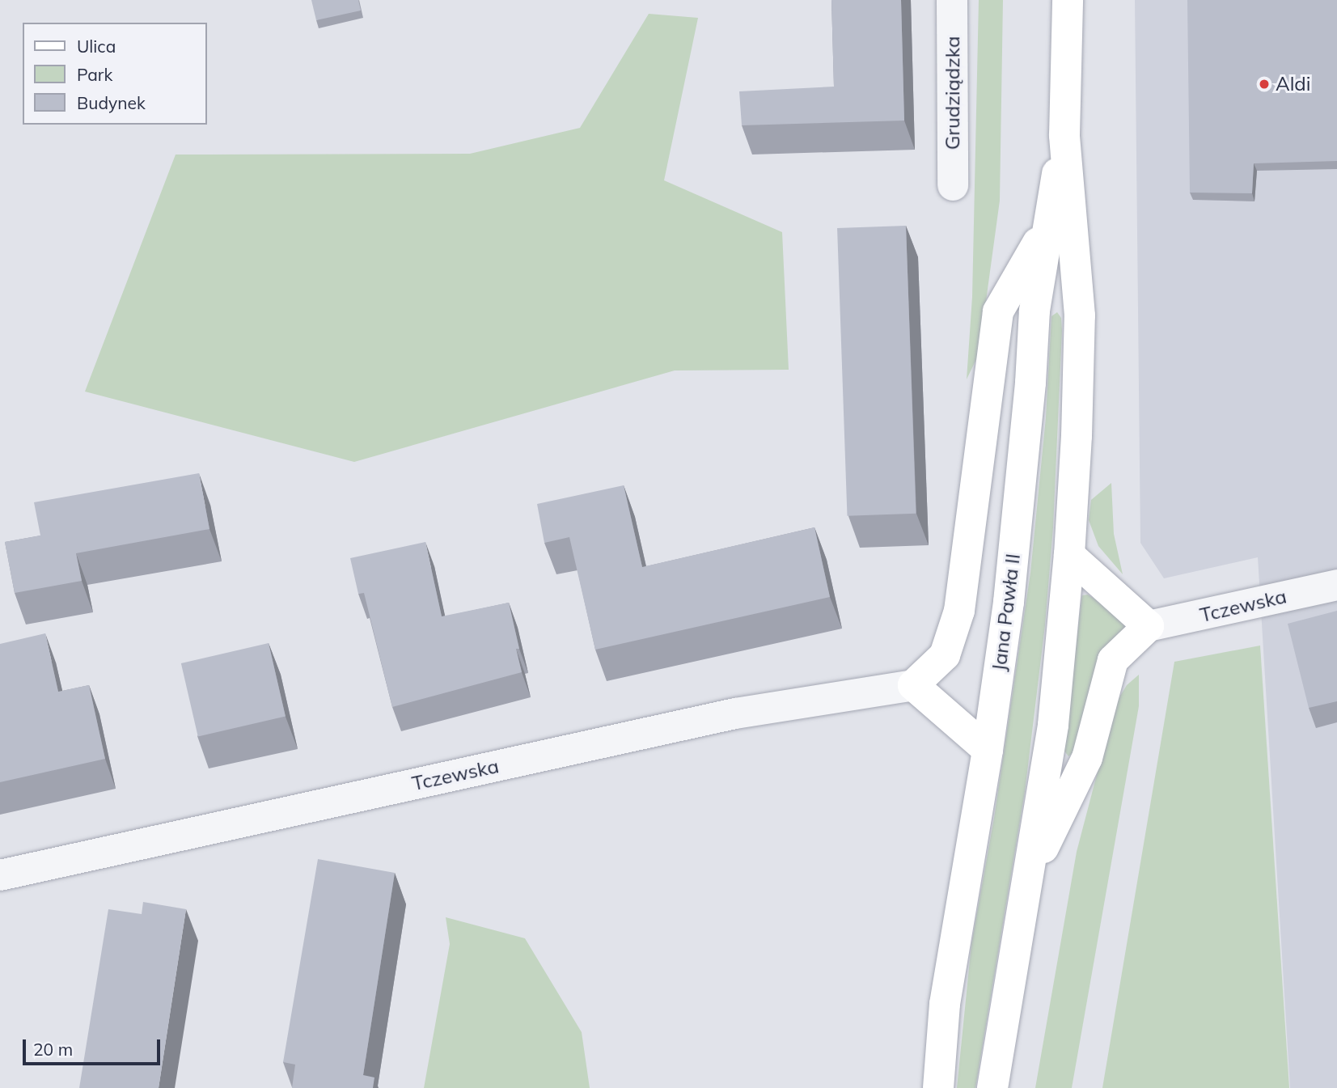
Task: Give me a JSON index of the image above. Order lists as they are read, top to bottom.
{
  "streets": {
    "main road": ["Jana Pawła II"],
    "street": ["Grudziądzka", "Tczewska"]
  },
  "places": ["Aldi"],
  "legend": ["Ulica", "Park", "Budynek"],
  "scale_bar": "20 m"
}
